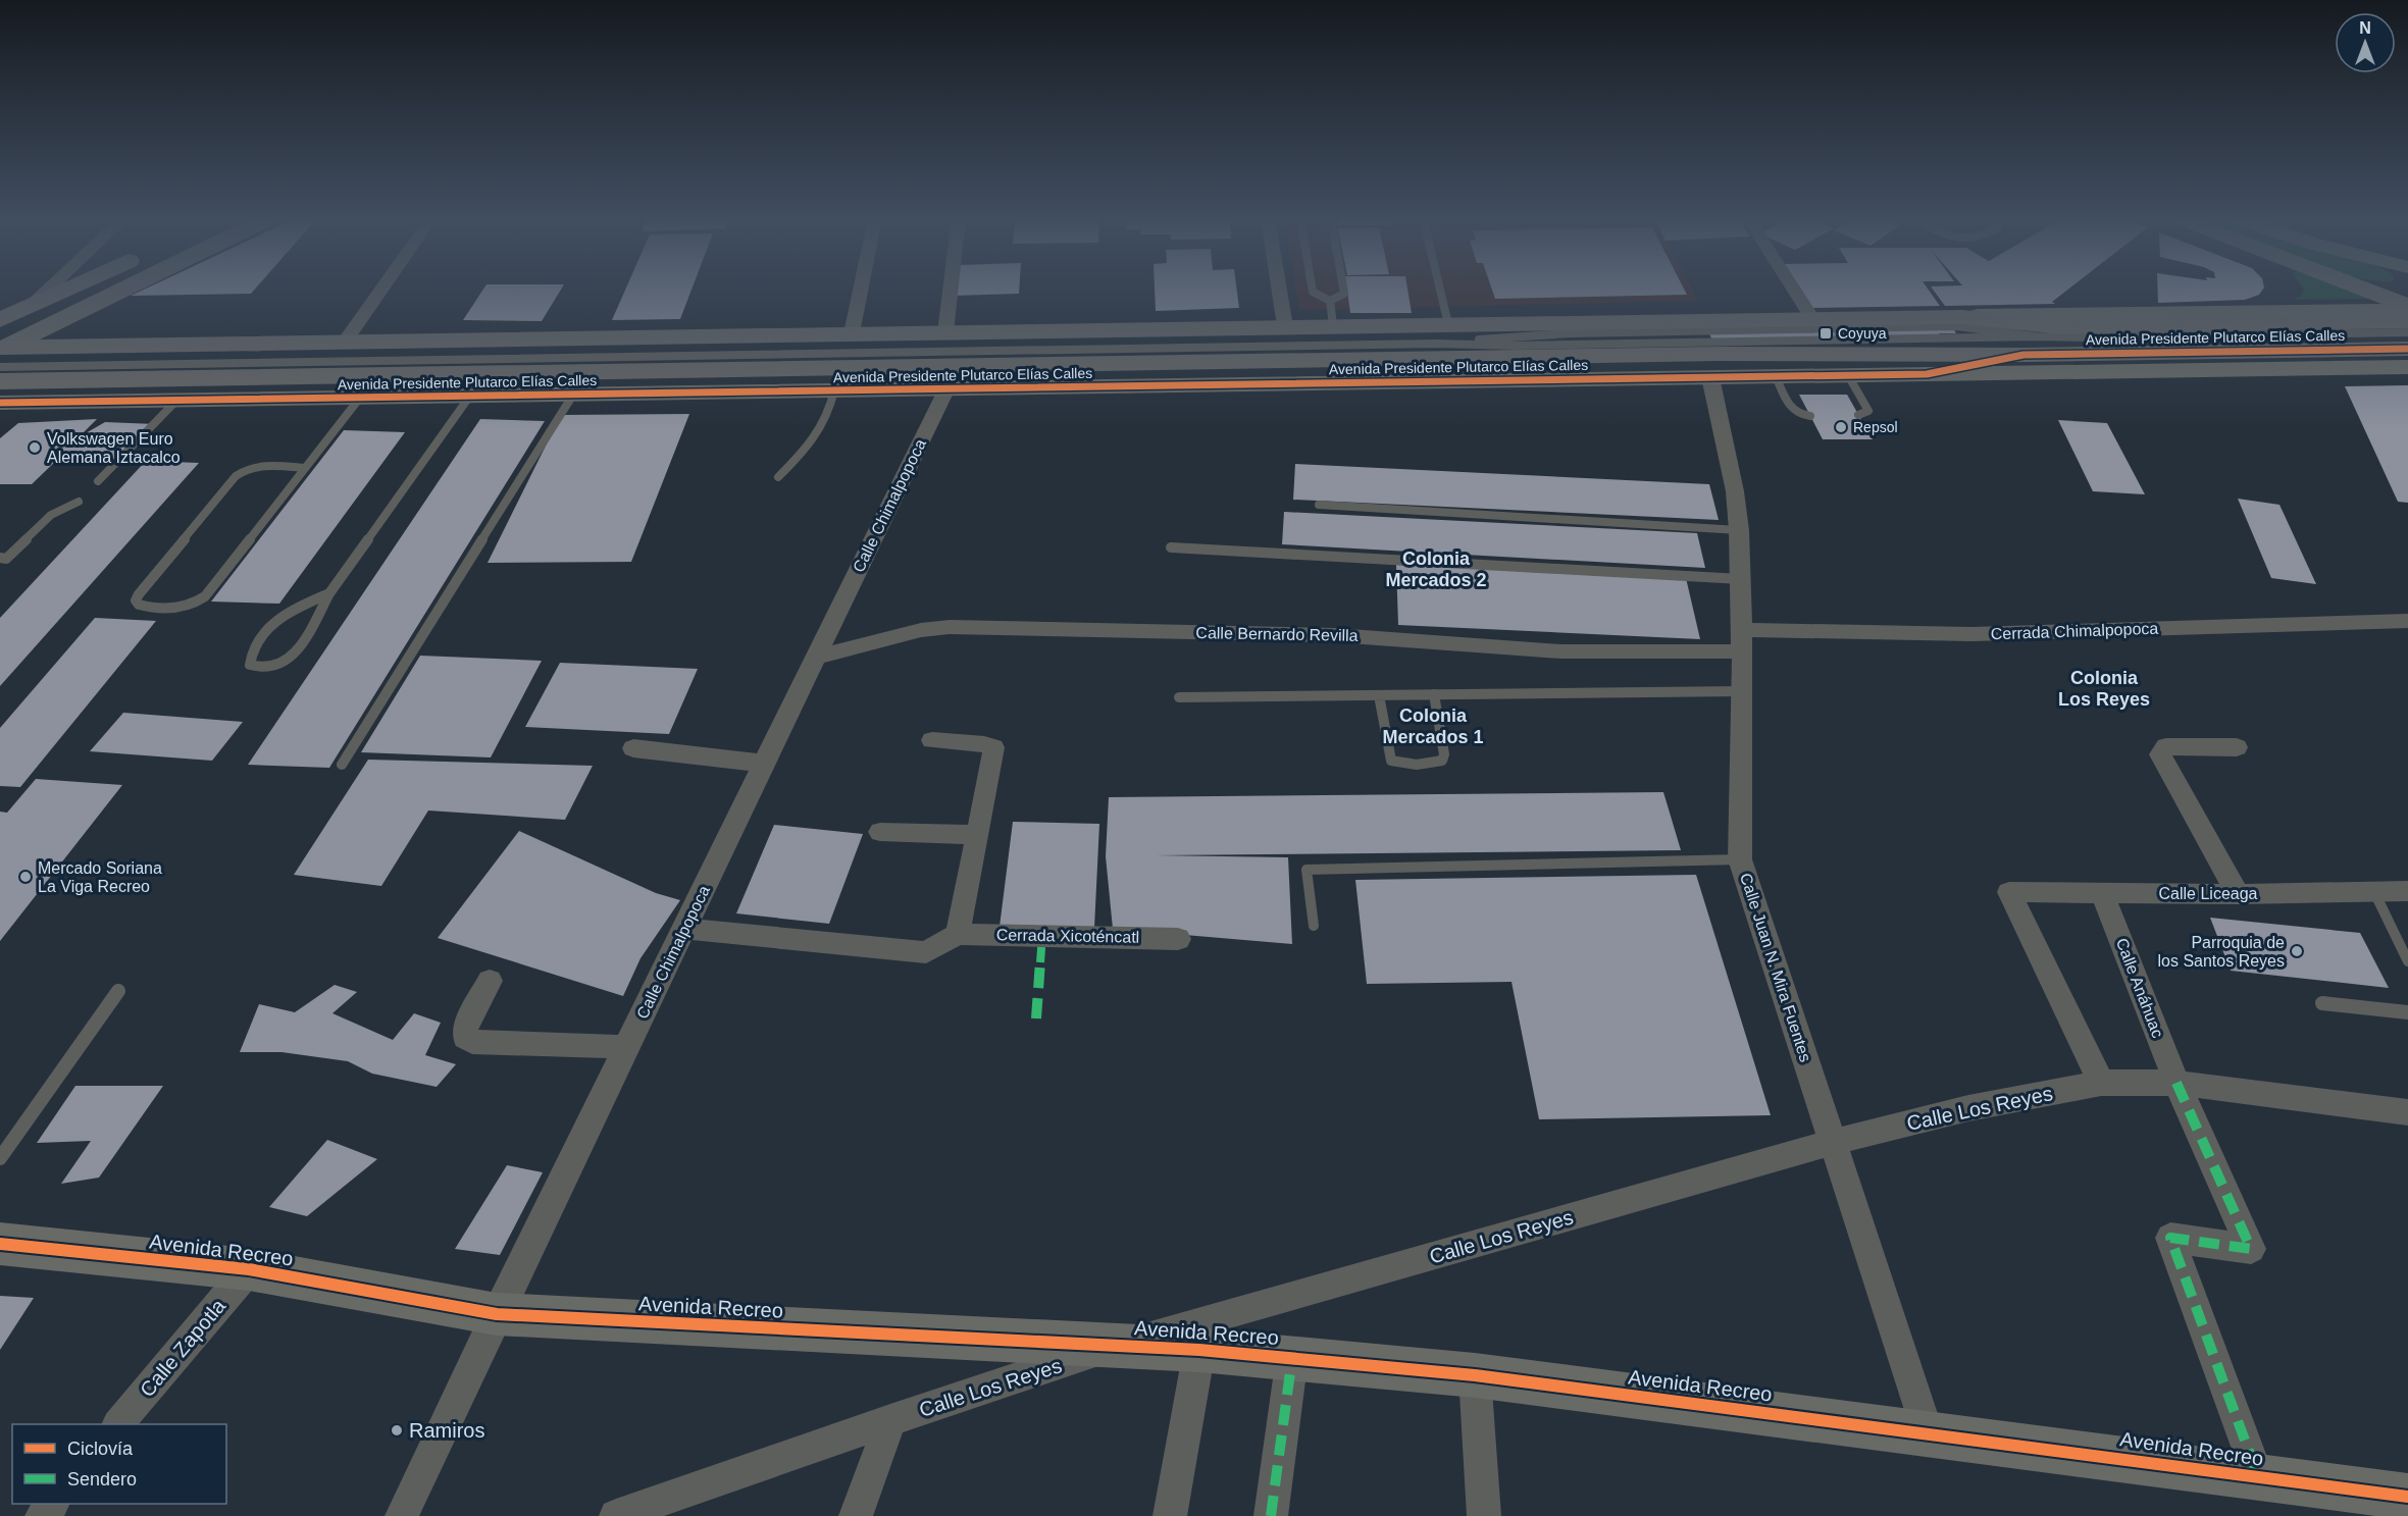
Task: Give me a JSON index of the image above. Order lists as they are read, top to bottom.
{
  "streets": {
    "main road": ["Avenida Presidente Plutarco Elías Calles"],
    "street": [
      "Calle Chimalpopoca",
      "Cerrada Chimalpopoca",
      "Calle Bernardo Revilla",
      "Calle Liceaga",
      "Cerrada Xicoténcatl",
      "Calle Juan N. Mira Fuentes",
      "Calle Anáhuac",
      "Calle Los Reyes",
      "Avenida Recreo",
      "Calle Zapotla"
    ]
  },
  "crossings": [
    ["Avenida Presidente Plutarco Elías Calles", "Calle Chimalpopoca"],
    ["Avenida Presidente Plutarco Elías Calles", "Calle Juan N. Mira Fuentes"],
    ["Calle Chimalpopoca", "Calle Bernardo Revilla"],
    ["Calle Chimalpopoca", "Avenida Recreo"],
    ["Cerrada Chimalpopoca", "Calle Bernardo Revilla"],
    ["Cerrada Chimalpopoca", "Calle Juan N. Mira Fuentes"],
    ["Calle Bernardo Revilla", "Calle Juan N. Mira Fuentes"],
    ["Calle Liceaga", "Calle Anáhuac"],
    ["Calle Liceaga", "Calle Los Reyes"],
    ["Calle Juan N. Mira Fuentes", "Calle Los Reyes"],
    ["Calle Juan N. Mira Fuentes", "Avenida Recreo"],
    ["Calle Anáhuac", "Calle Los Reyes"],
    ["Calle Anáhuac", "Avenida Recreo"],
    ["Calle Los Reyes", "Avenida Recreo"],
    ["Avenida Recreo", "Calle Zapotla"]
  ],
  "districts": ["Colonia Mercados 2", "Colonia Los Reyes", "Colonia Mercados 1"],
  "places": {
    "transit": ["Coyuya"],
    "other": [
      "Repsol",
      "Volkswagen Euro Alemana Iztacalco",
      "Mercado Soriana La Viga Recreo",
      "Parroquia de los Santos Reyes",
      "Ramiros"
    ]
  },
  "legend": ["Ciclovía", "Sendero"],
  "north": "top"
}
